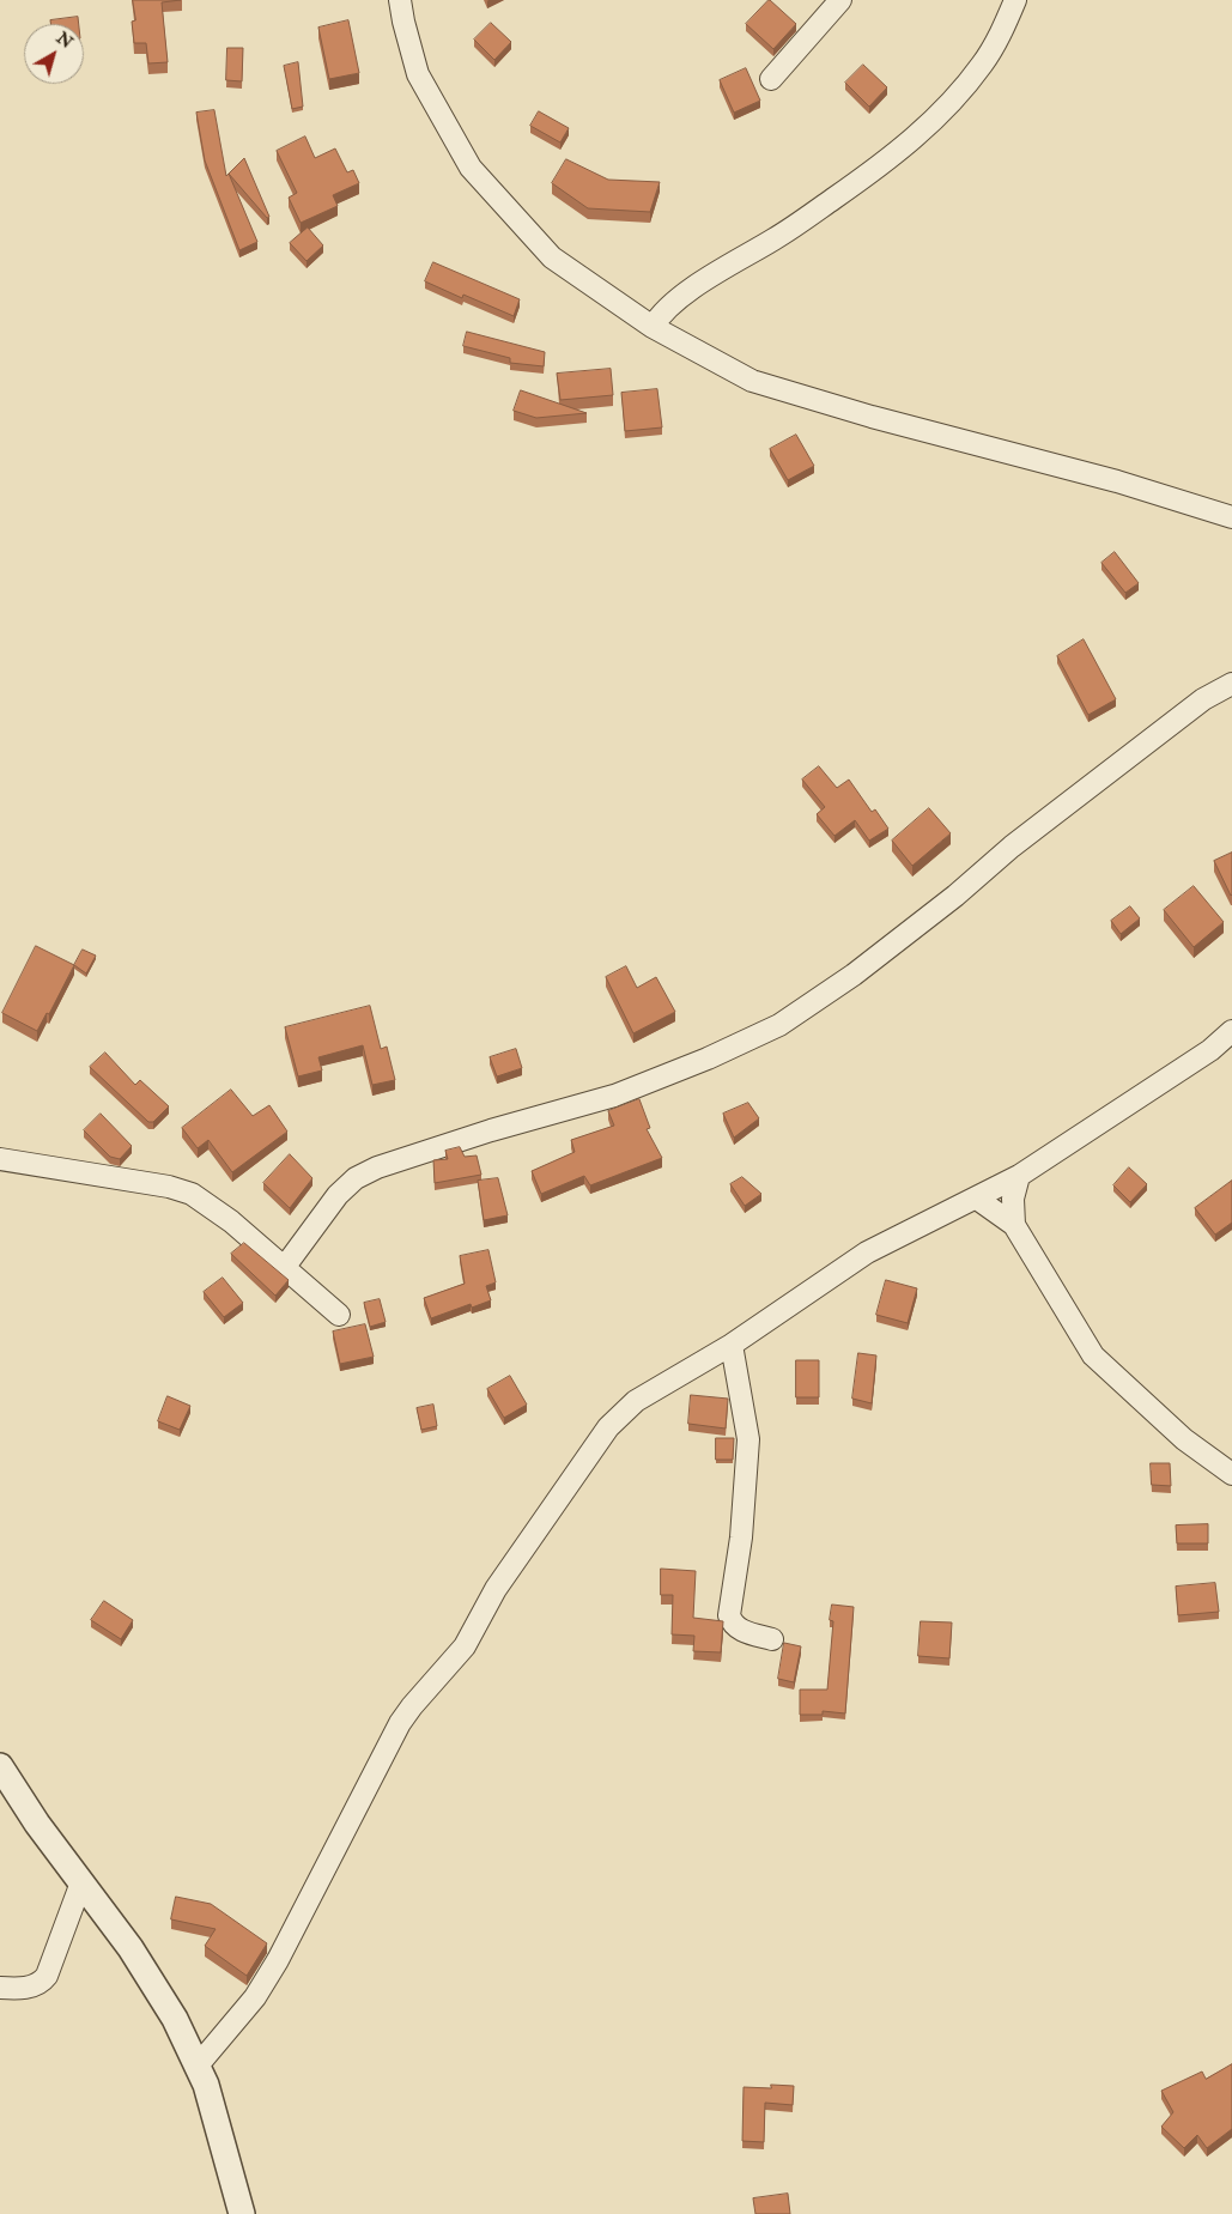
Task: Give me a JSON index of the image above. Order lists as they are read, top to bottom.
{
  "north": "top right"
}
